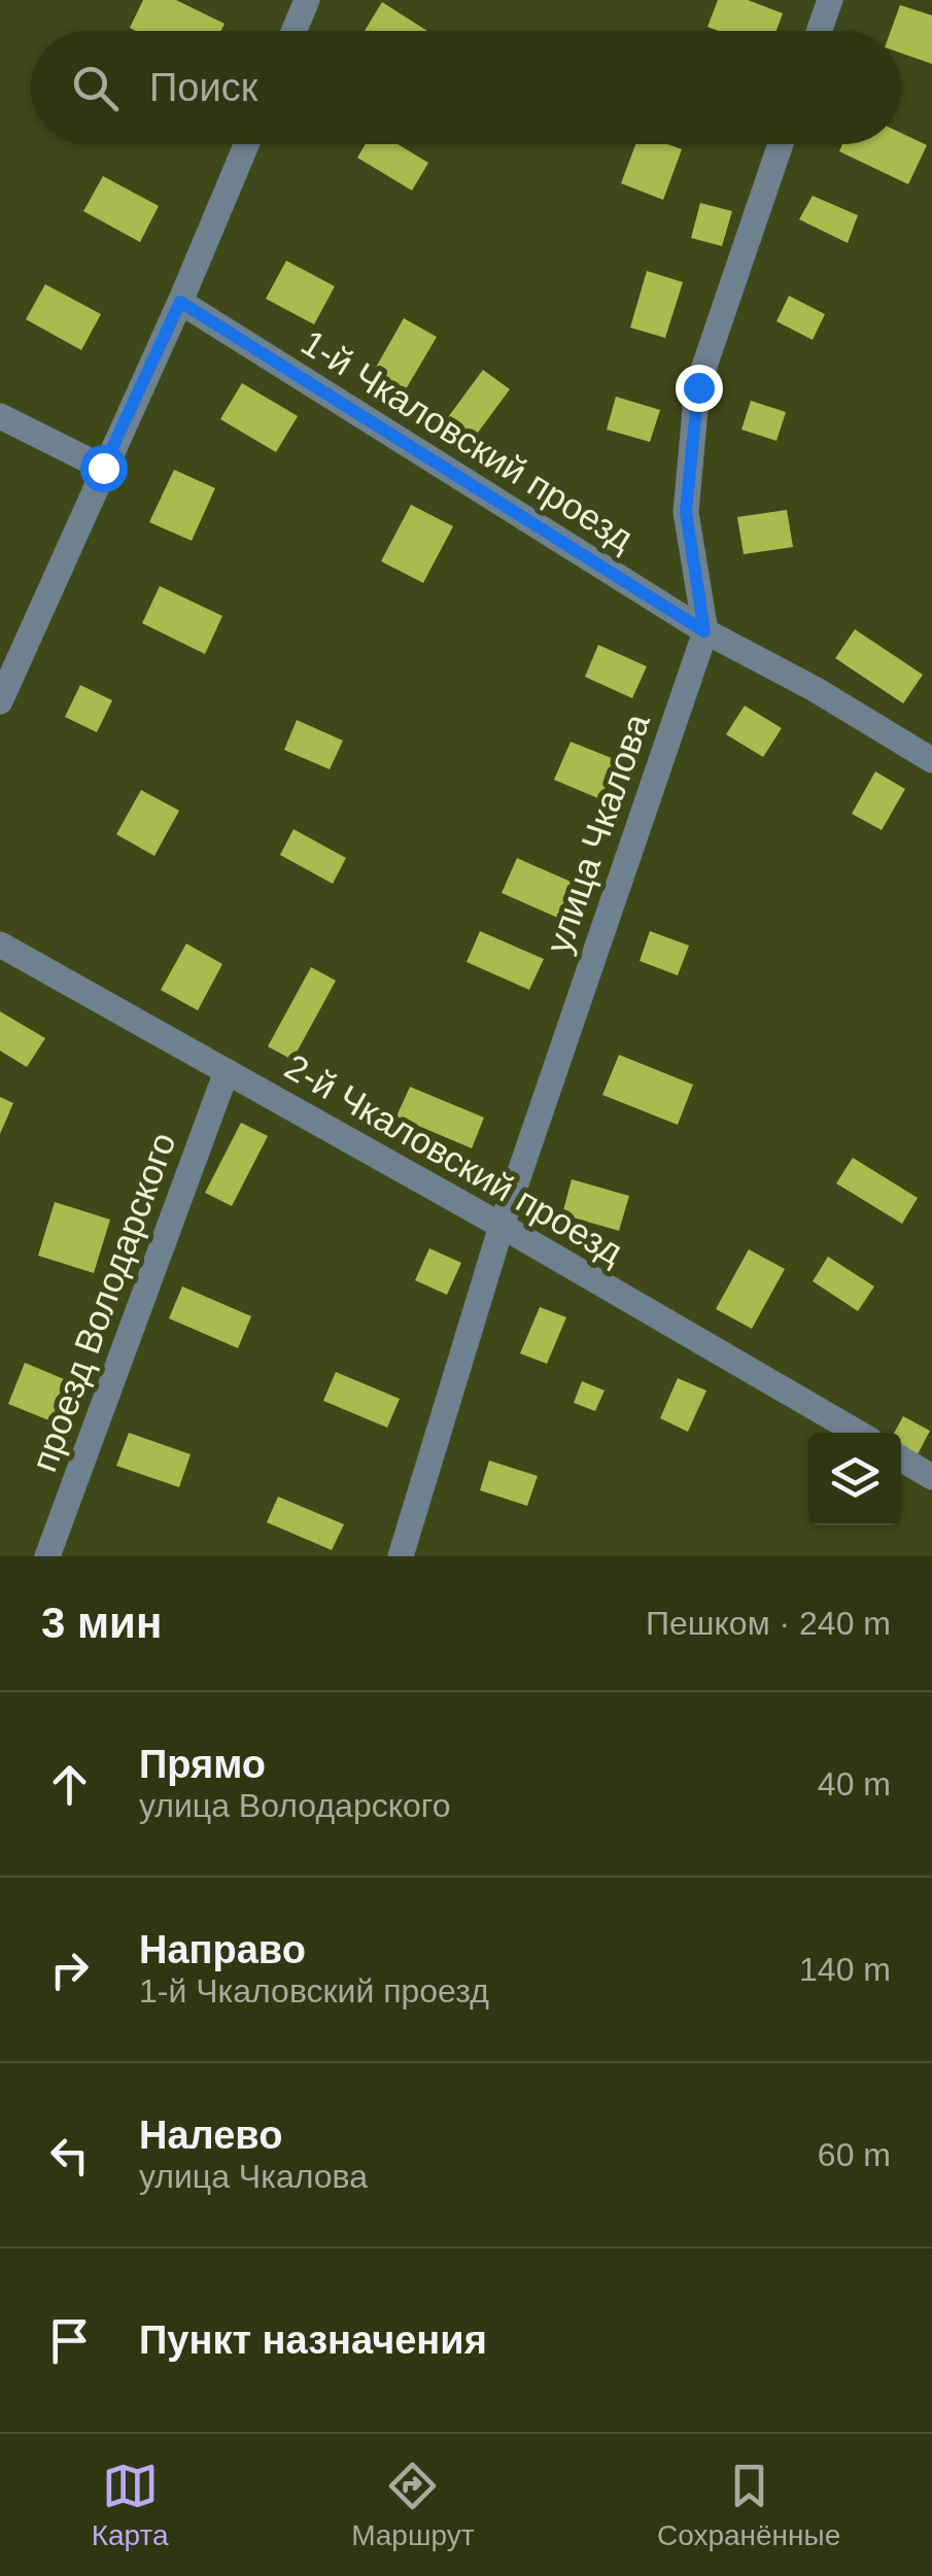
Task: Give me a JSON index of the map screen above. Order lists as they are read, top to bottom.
{
  "streets": {
    "street": [
      "1-й Чкаловский проезд",
      "улица Чкалова",
      "2-й Чкаловский проезд",
      "проезд Володарского"
    ]
  },
  "crossings": [
    ["1-й Чкаловский проезд", "улица Чкалова"],
    ["улица Чкалова", "2-й Чкаловский проезд"],
    ["2-й Чкаловский проезд", "проезд Володарского"]
  ],
  "page": {
    "search": "Поиск",
    "heading": ["3 мин", "Пешком · 240 m"],
    "list": [
      ["Прямо", "улица Володарского", "40 m"],
      ["Направо", "1-й Чкаловский проезд", "140 m"],
      ["Налево", "улица Чкалова", "60 m"],
      "Пункт назначения"
    ],
    "nav": ["Карта", "Маршрут", "Сохранённые"]
  }
}
